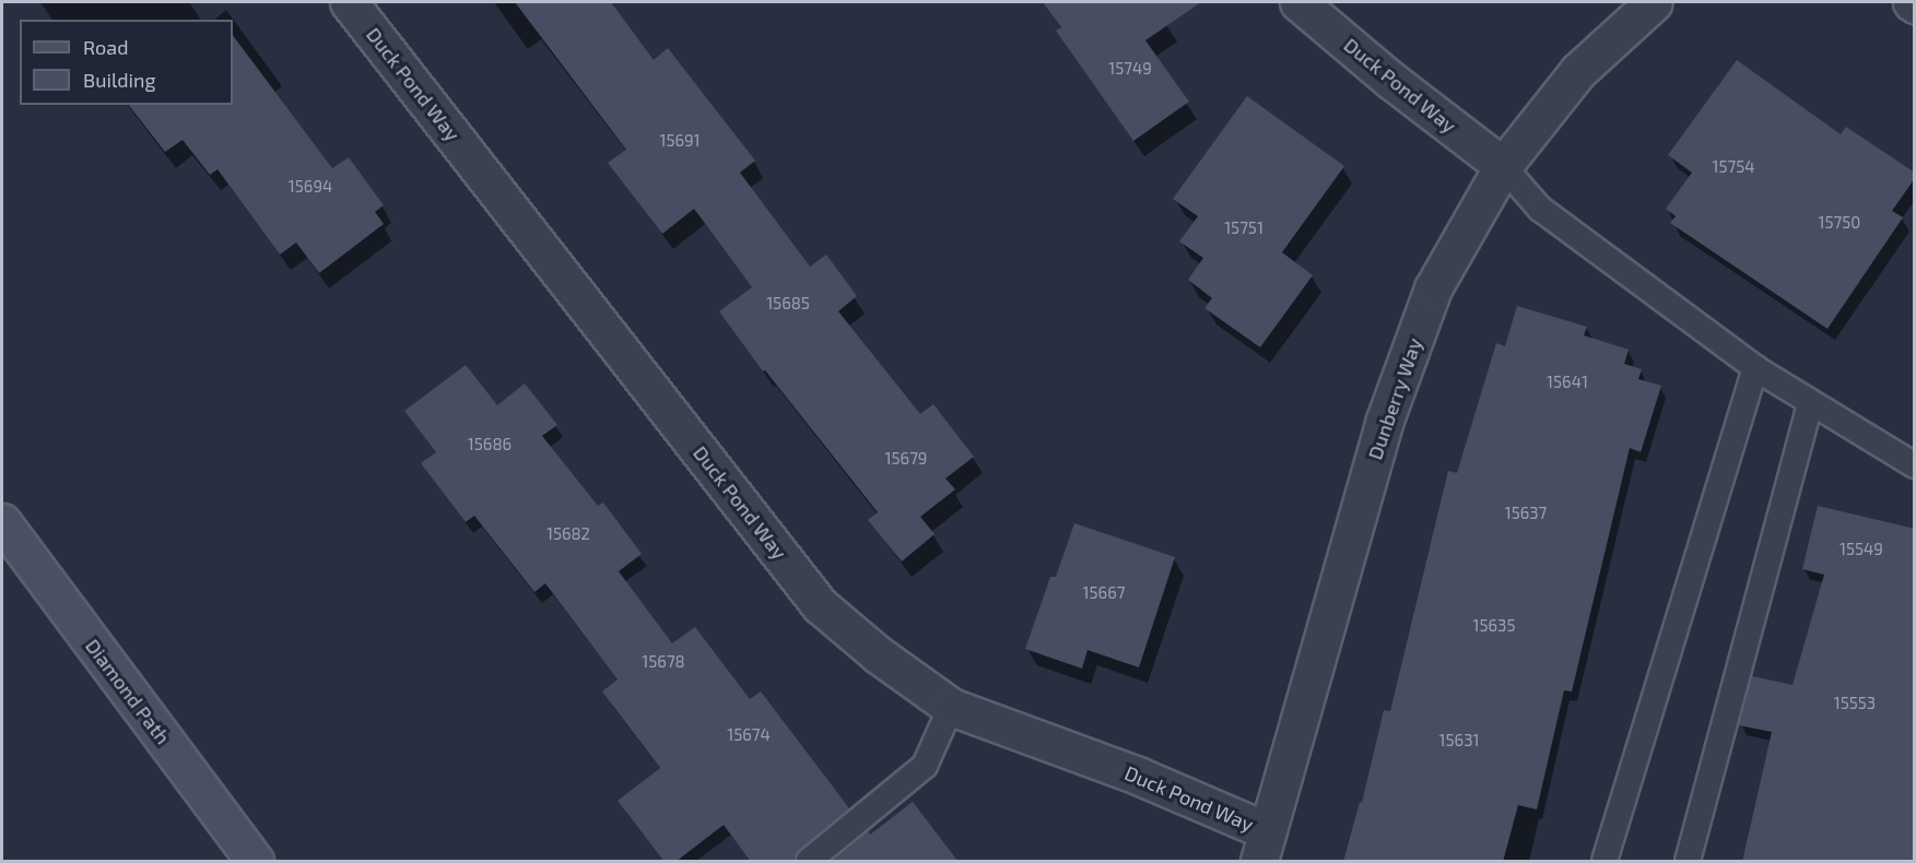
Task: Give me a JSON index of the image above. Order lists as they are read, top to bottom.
{
  "streets": {
    "street": ["Duck Pond Way", "Dunberry Way", "Diamond Path"]
  },
  "crossings": [
    ["Duck Pond Way", "Dunberry Way"]
  ],
  "house_numbers": [
    "15749",
    "15691",
    "15754",
    "15694",
    "15750",
    "15751",
    "15685",
    "15641",
    "15686",
    "15679",
    "15637",
    "15682",
    "15549",
    "15667",
    "15635",
    "15678",
    "15553",
    "15674",
    "15631"
  ],
  "legend": ["Road", "Building"]
}
